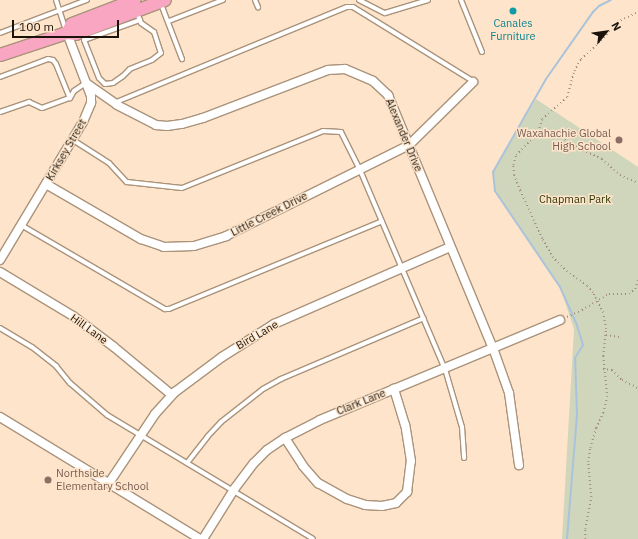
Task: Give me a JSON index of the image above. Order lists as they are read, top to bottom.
{
  "streets": {
    "street": [
      "Alexander Drive",
      "Kirksey Street",
      "Little Creek Drive",
      "Hill Lane",
      "Bird Lane",
      "Clark Lane"
    ]
  },
  "crossings": [
    ["Alexander Drive", "Kirksey Street"],
    ["Alexander Drive", "Little Creek Drive"],
    ["Alexander Drive", "Bird Lane"],
    ["Alexander Drive", "Clark Lane"],
    ["Kirksey Street", "Little Creek Drive"],
    ["Hill Lane", "Bird Lane"]
  ],
  "parks": ["Chapman Park"],
  "places": ["Canales Furniture", "Waxahachie Global High School", "Northside Elementary School"],
  "scale_bar": "100 m",
  "north": "top right"
}
